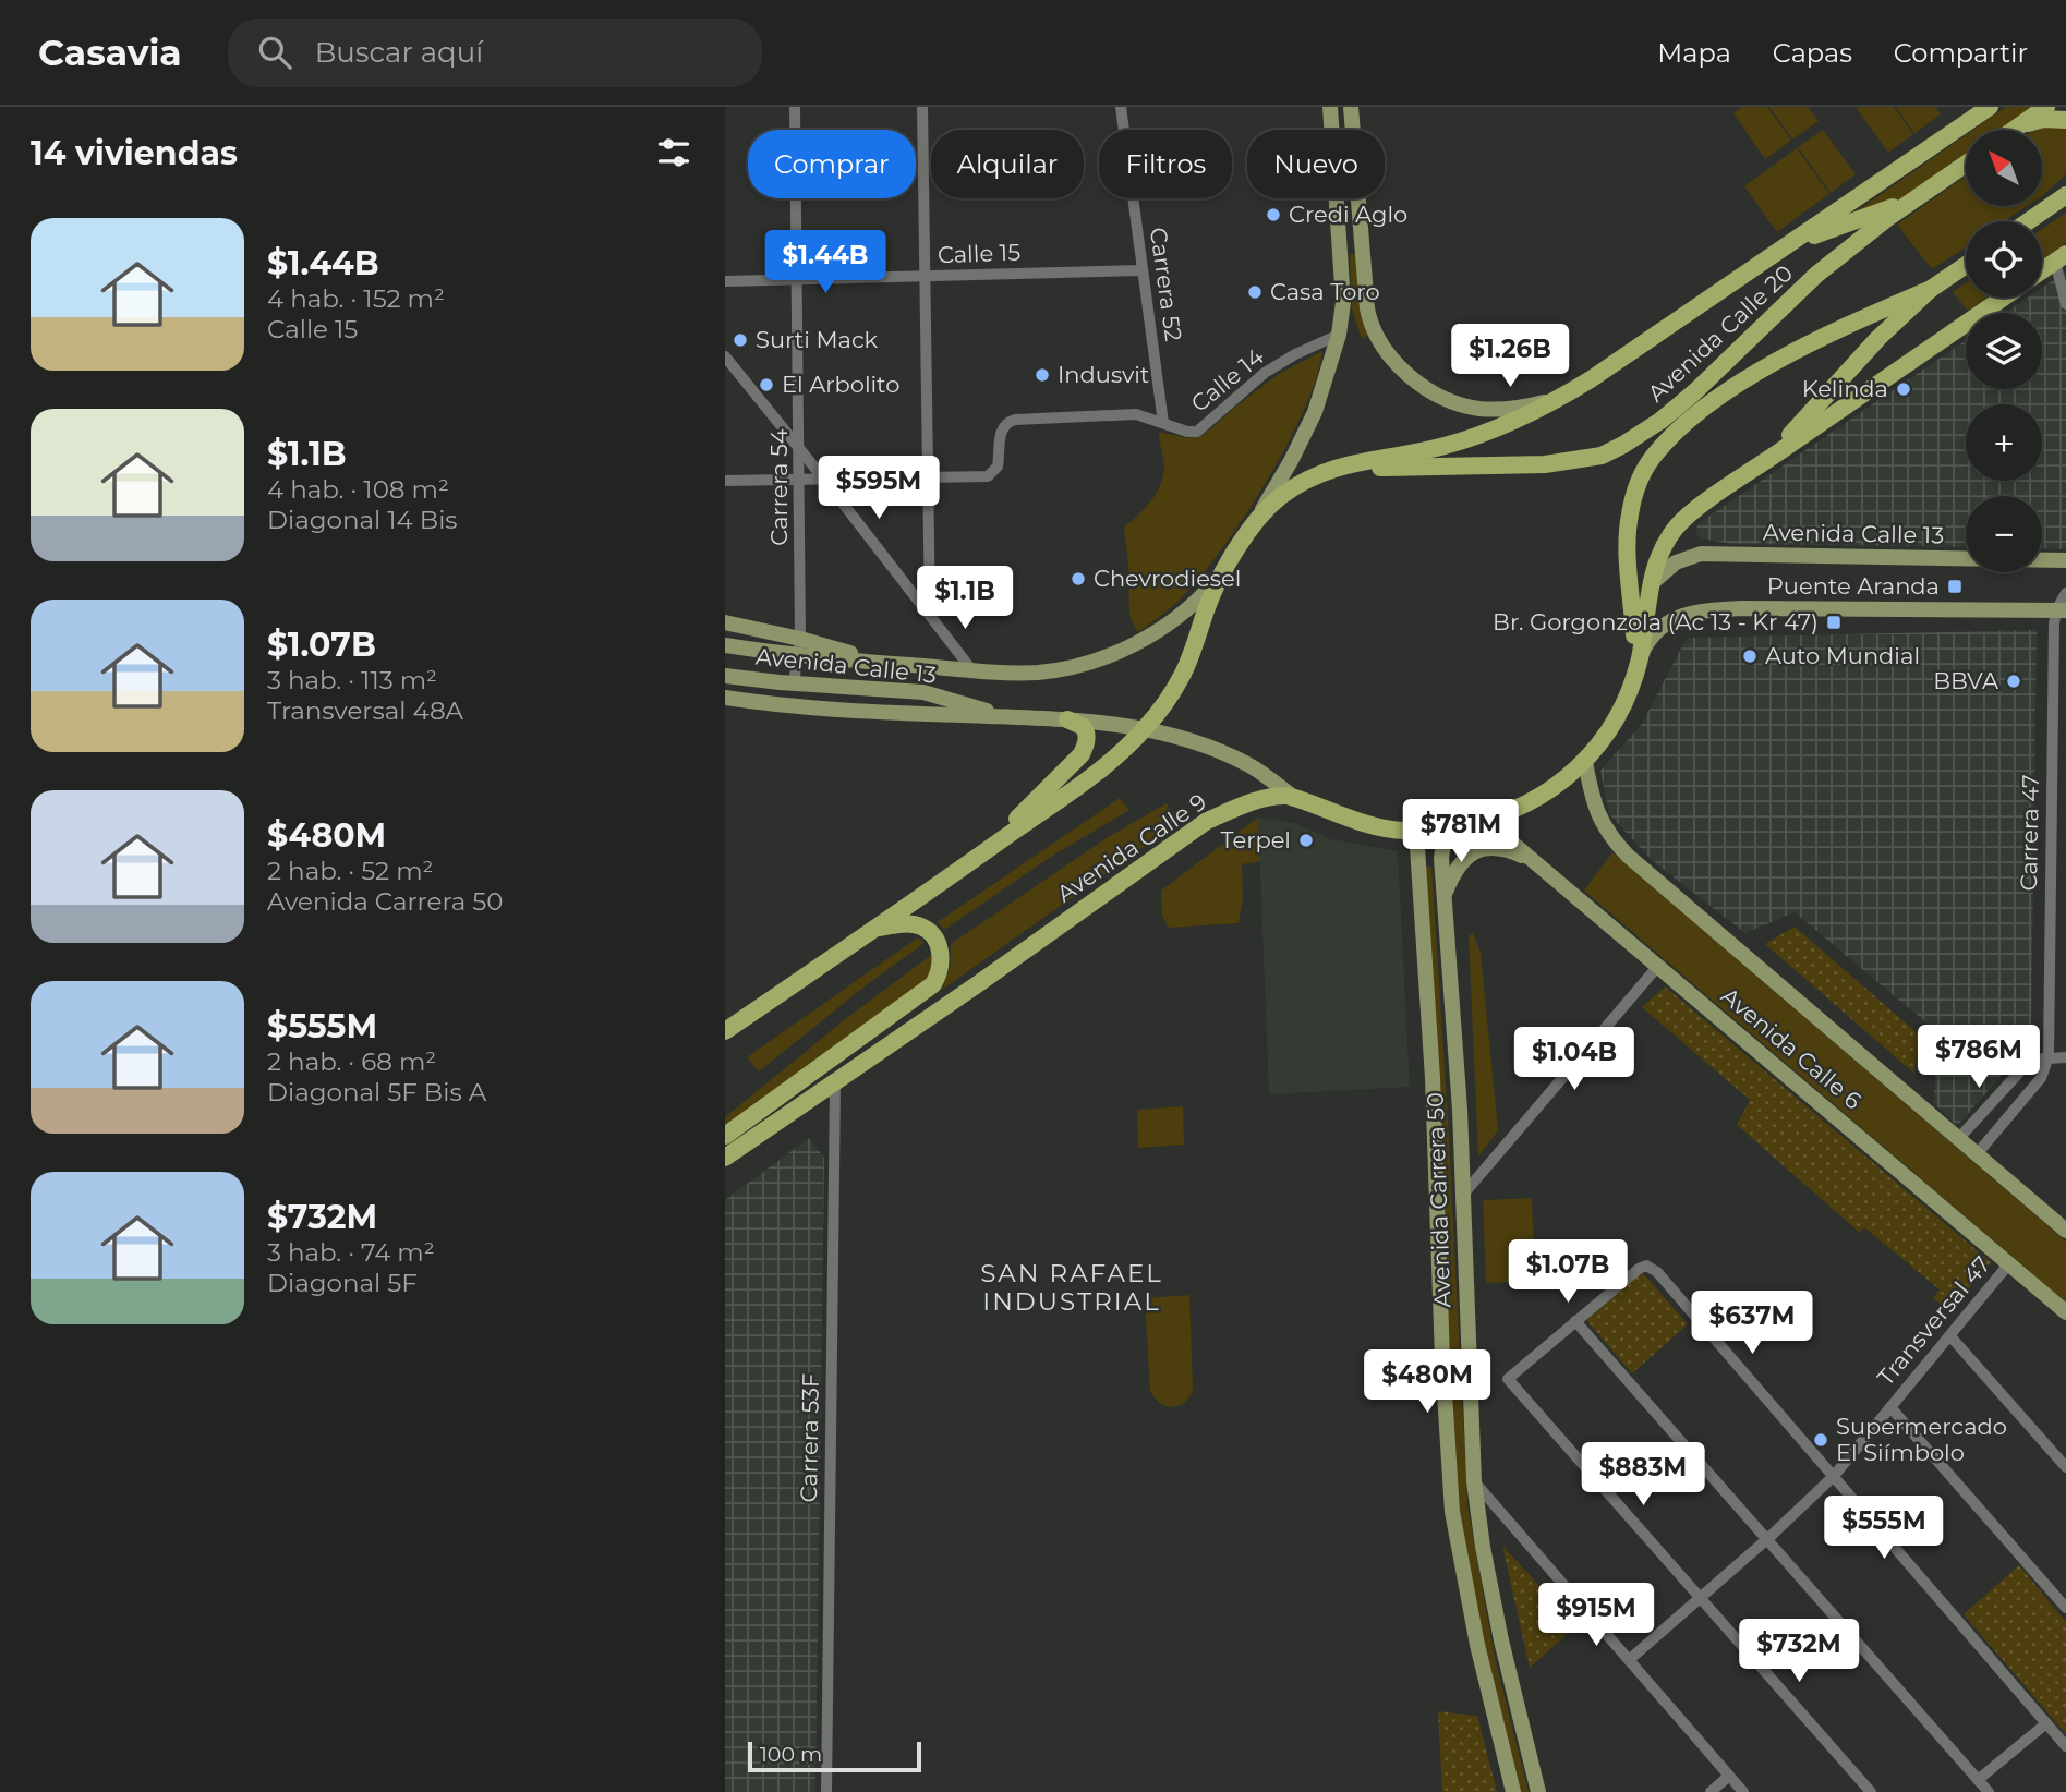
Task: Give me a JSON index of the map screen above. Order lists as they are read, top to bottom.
{
  "streets": {
    "highway": ["Avenida Calle 20", "Avenida Calle 9"],
    "main road": ["Avenida Calle 13", "Avenida Calle 6", "Avenida Carrera 50"],
    "street": [
      "Calle 15",
      "Carrera 52",
      "Calle 14",
      "Carrera 54",
      "Carrera 47",
      "Transversal 47",
      "Carrera 53F"
    ]
  },
  "crossings": [
    ["Calle 15", "Carrera 52"],
    ["Calle 15", "Carrera 54"],
    ["Carrera 52", "Calle 14"],
    ["Avenida Calle 20", "Avenida Calle 13"],
    ["Calle 14", "Carrera 54"],
    ["Carrera 54", "Avenida Calle 13"],
    ["Avenida Calle 13", "Avenida Calle 9"],
    ["Carrera 47", "Avenida Calle 6"],
    ["Avenida Calle 9", "Avenida Calle 6"],
    ["Avenida Calle 9", "Avenida Carrera 50"],
    ["Avenida Calle 9", "Carrera 53F"],
    ["Avenida Calle 6", "Transversal 47"]
  ],
  "districts": ["SAN RAFAEL INDUSTRIAL"],
  "places": {
    "other": [
      "Credi Aglo",
      "Casa Toro",
      "Surti Mack",
      "Indusvit",
      "El Arbolito",
      "Kelinda",
      "Chevrodiesel",
      "Auto Mundial",
      "BBVA",
      "Terpel",
      "Supermercado El Siímbolo"
    ],
    "transit": ["Puente Aranda", "Br. Gorgonzola (Ac 13 - Kr 47)"]
  },
  "scale_bar": "100 m",
  "north": "top left",
  "page": {
    "header": "Casavia",
    "search": "Buscar aquí",
    "nav": ["Mapa", "Capas", "Compartir"],
    "heading": "14 viviendas",
    "map_buttons": ["+", "−"],
    "chip": [
      "Comprar",
      "Alquilar",
      "Filtros",
      "Nuevo"
    ],
    "list": [
      {
        "name": "$1.44B",
        "note": "4 hab. · 152 m² · Calle 15"
      },
      {
        "name": "$1.1B",
        "note": "4 hab. · 108 m² · Diagonal 14 Bis"
      },
      {
        "name": "$1.07B",
        "note": "3 hab. · 113 m² · Transversal 48A"
      },
      {
        "name": "$480M",
        "note": "2 hab. · 52 m² · Avenida Carrera 50"
      },
      {
        "name": "$555M",
        "note": "2 hab. · 68 m² · Diagonal 5F Bis A"
      },
      {
        "name": "$732M",
        "note": "3 hab. · 74 m² · Diagonal 5F"
      }
    ],
    "price": [
      "$1.44B",
      "$1.26B",
      "$595M",
      "$1.1B",
      "$781M",
      "$786M",
      "$1.04B",
      "$1.07B",
      "$637M",
      "$480M",
      "$883M",
      "$555M",
      "$915M",
      "$732M"
    ],
    "scale": "100 m"
  }
}
